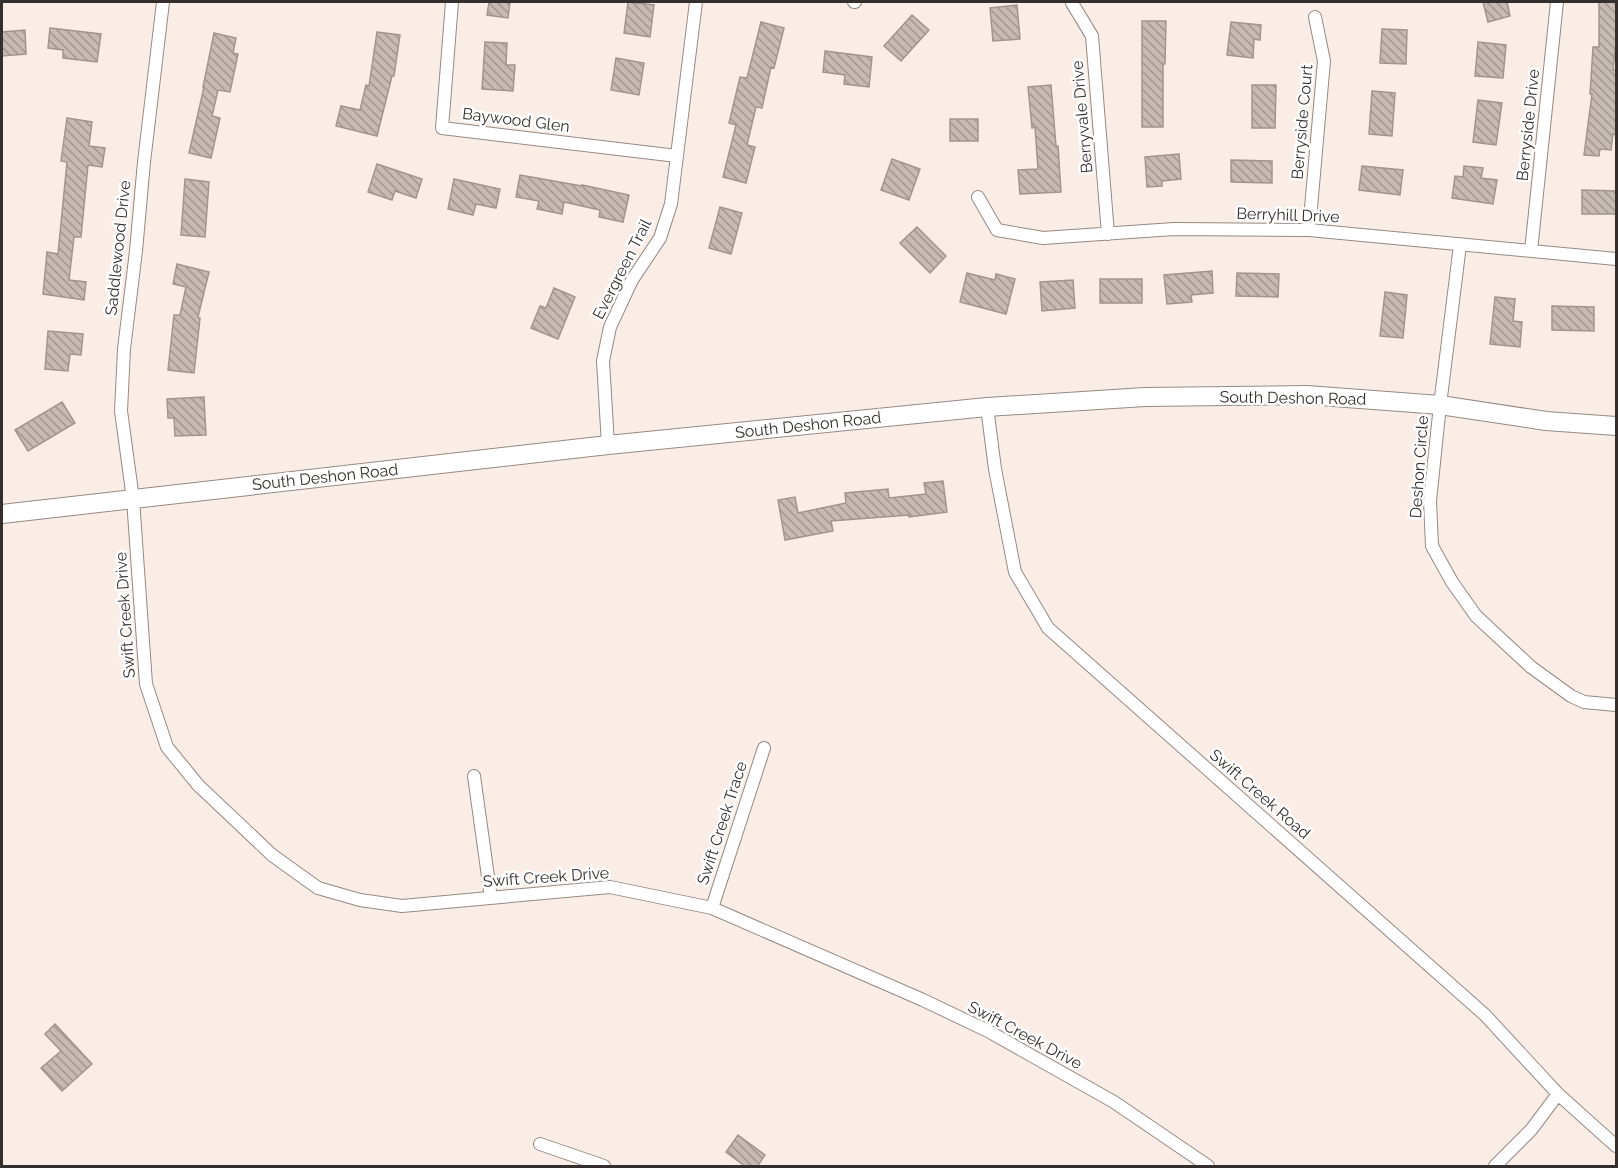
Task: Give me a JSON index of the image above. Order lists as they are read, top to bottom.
{
  "streets": {
    "street": [
      "Berryvale Drive",
      "Baywood Glen",
      "Berryside Court",
      "Berryside Drive",
      "Berryhill Drive",
      "Saddlewood Drive",
      "Evergreen Trail",
      "South Deshon Road",
      "Deshon Circle",
      "Swift Creek Drive",
      "Swift Creek Road",
      "Swift Creek Trace"
    ]
  },
  "crossings": [
    ["Berryvale Drive", "Berryhill Drive"],
    ["Baywood Glen", "Evergreen Trail"],
    ["Berryside Court", "Berryhill Drive"],
    ["Berryside Drive", "Berryhill Drive"],
    ["Berryhill Drive", "Deshon Circle"],
    ["Saddlewood Drive", "South Deshon Road"],
    ["Saddlewood Drive", "Swift Creek Drive"],
    ["Evergreen Trail", "South Deshon Road"],
    ["South Deshon Road", "Deshon Circle"],
    ["South Deshon Road", "Swift Creek Drive"],
    ["South Deshon Road", "Swift Creek Road"],
    ["Swift Creek Drive", "Swift Creek Trace"]
  ]
}
